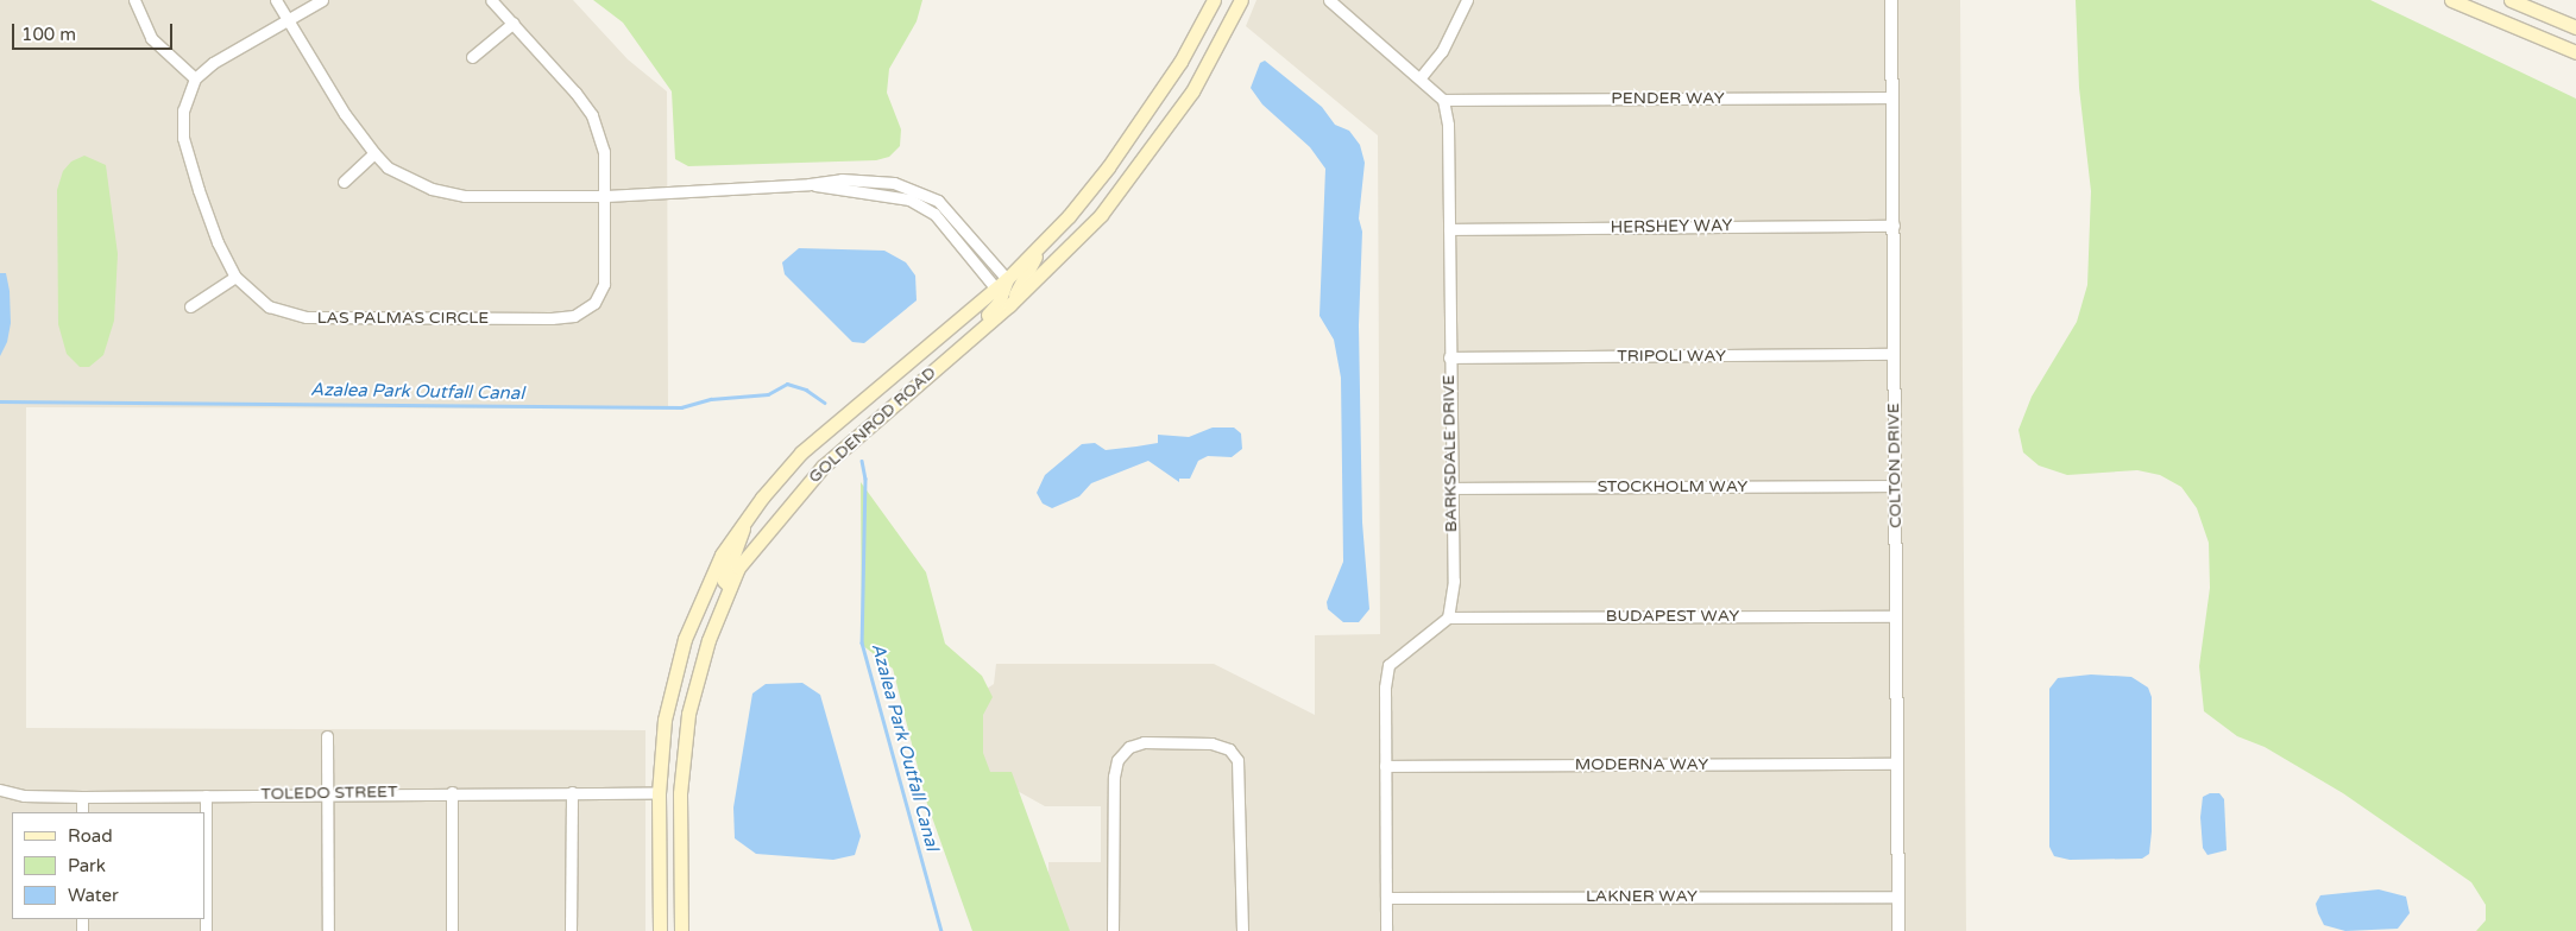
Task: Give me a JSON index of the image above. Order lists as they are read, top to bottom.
{
  "streets": {
    "main road": ["GOLDENROD ROAD"],
    "street": [
      "PENDER WAY",
      "HERSHEY WAY",
      "LAS PALMAS CIRCLE",
      "TRIPOLI WAY",
      "BARKSDALE DRIVE",
      "COLTON DRIVE",
      "STOCKHOLM WAY",
      "BUDAPEST WAY",
      "MODERNA WAY",
      "TOLEDO STREET",
      "LAKNER WAY"
    ]
  },
  "crossings": [
    ["PENDER WAY", "BARKSDALE DRIVE"],
    ["PENDER WAY", "COLTON DRIVE"],
    ["HERSHEY WAY", "BARKSDALE DRIVE"],
    ["HERSHEY WAY", "COLTON DRIVE"],
    ["TRIPOLI WAY", "BARKSDALE DRIVE"],
    ["TRIPOLI WAY", "COLTON DRIVE"],
    ["GOLDENROD ROAD", "TOLEDO STREET"],
    ["BARKSDALE DRIVE", "STOCKHOLM WAY"],
    ["BARKSDALE DRIVE", "BUDAPEST WAY"],
    ["COLTON DRIVE", "STOCKHOLM WAY"],
    ["COLTON DRIVE", "BUDAPEST WAY"],
    ["COLTON DRIVE", "MODERNA WAY"],
    ["COLTON DRIVE", "LAKNER WAY"]
  ],
  "water": ["Azalea Park Outfall Canal"],
  "legend": ["Road", "Park", "Water"],
  "scale_bar": "100 m"
}
